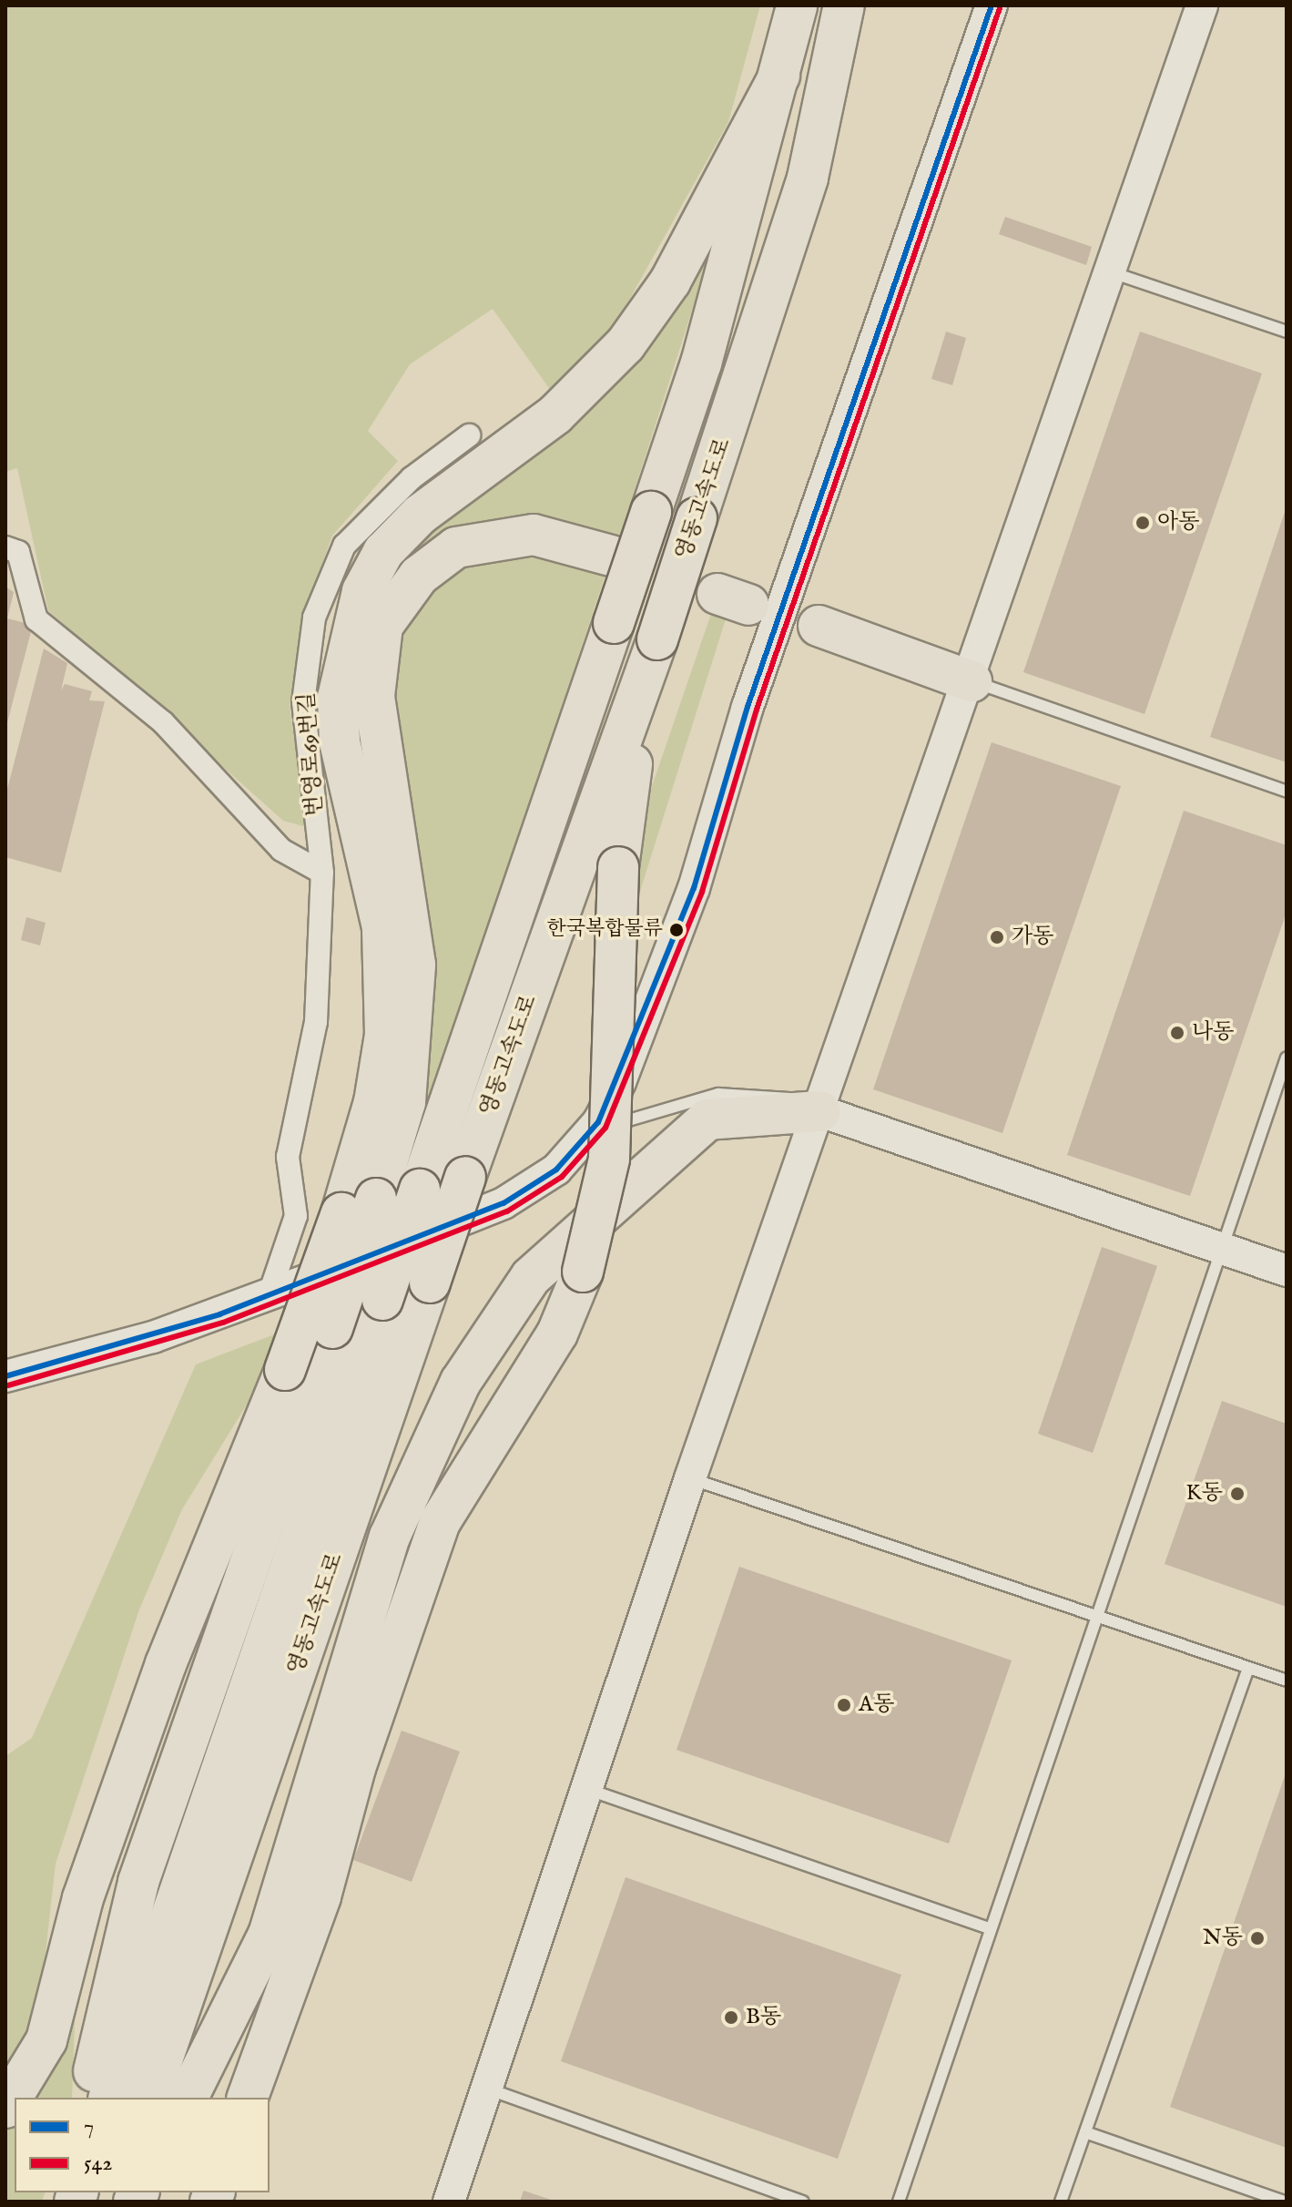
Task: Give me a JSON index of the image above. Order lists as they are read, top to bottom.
{
  "streets": {
    "highway": ["영동고속도로"],
    "street": ["번영로69번길"]
  },
  "places": [
    "아동",
    "한국복합물류",
    "가동",
    "나동",
    "K동",
    "A동",
    "N동",
    "B동"
  ],
  "lines": ["transit line 7", "transit line 542"],
  "legend": ["7", "542"]
}
